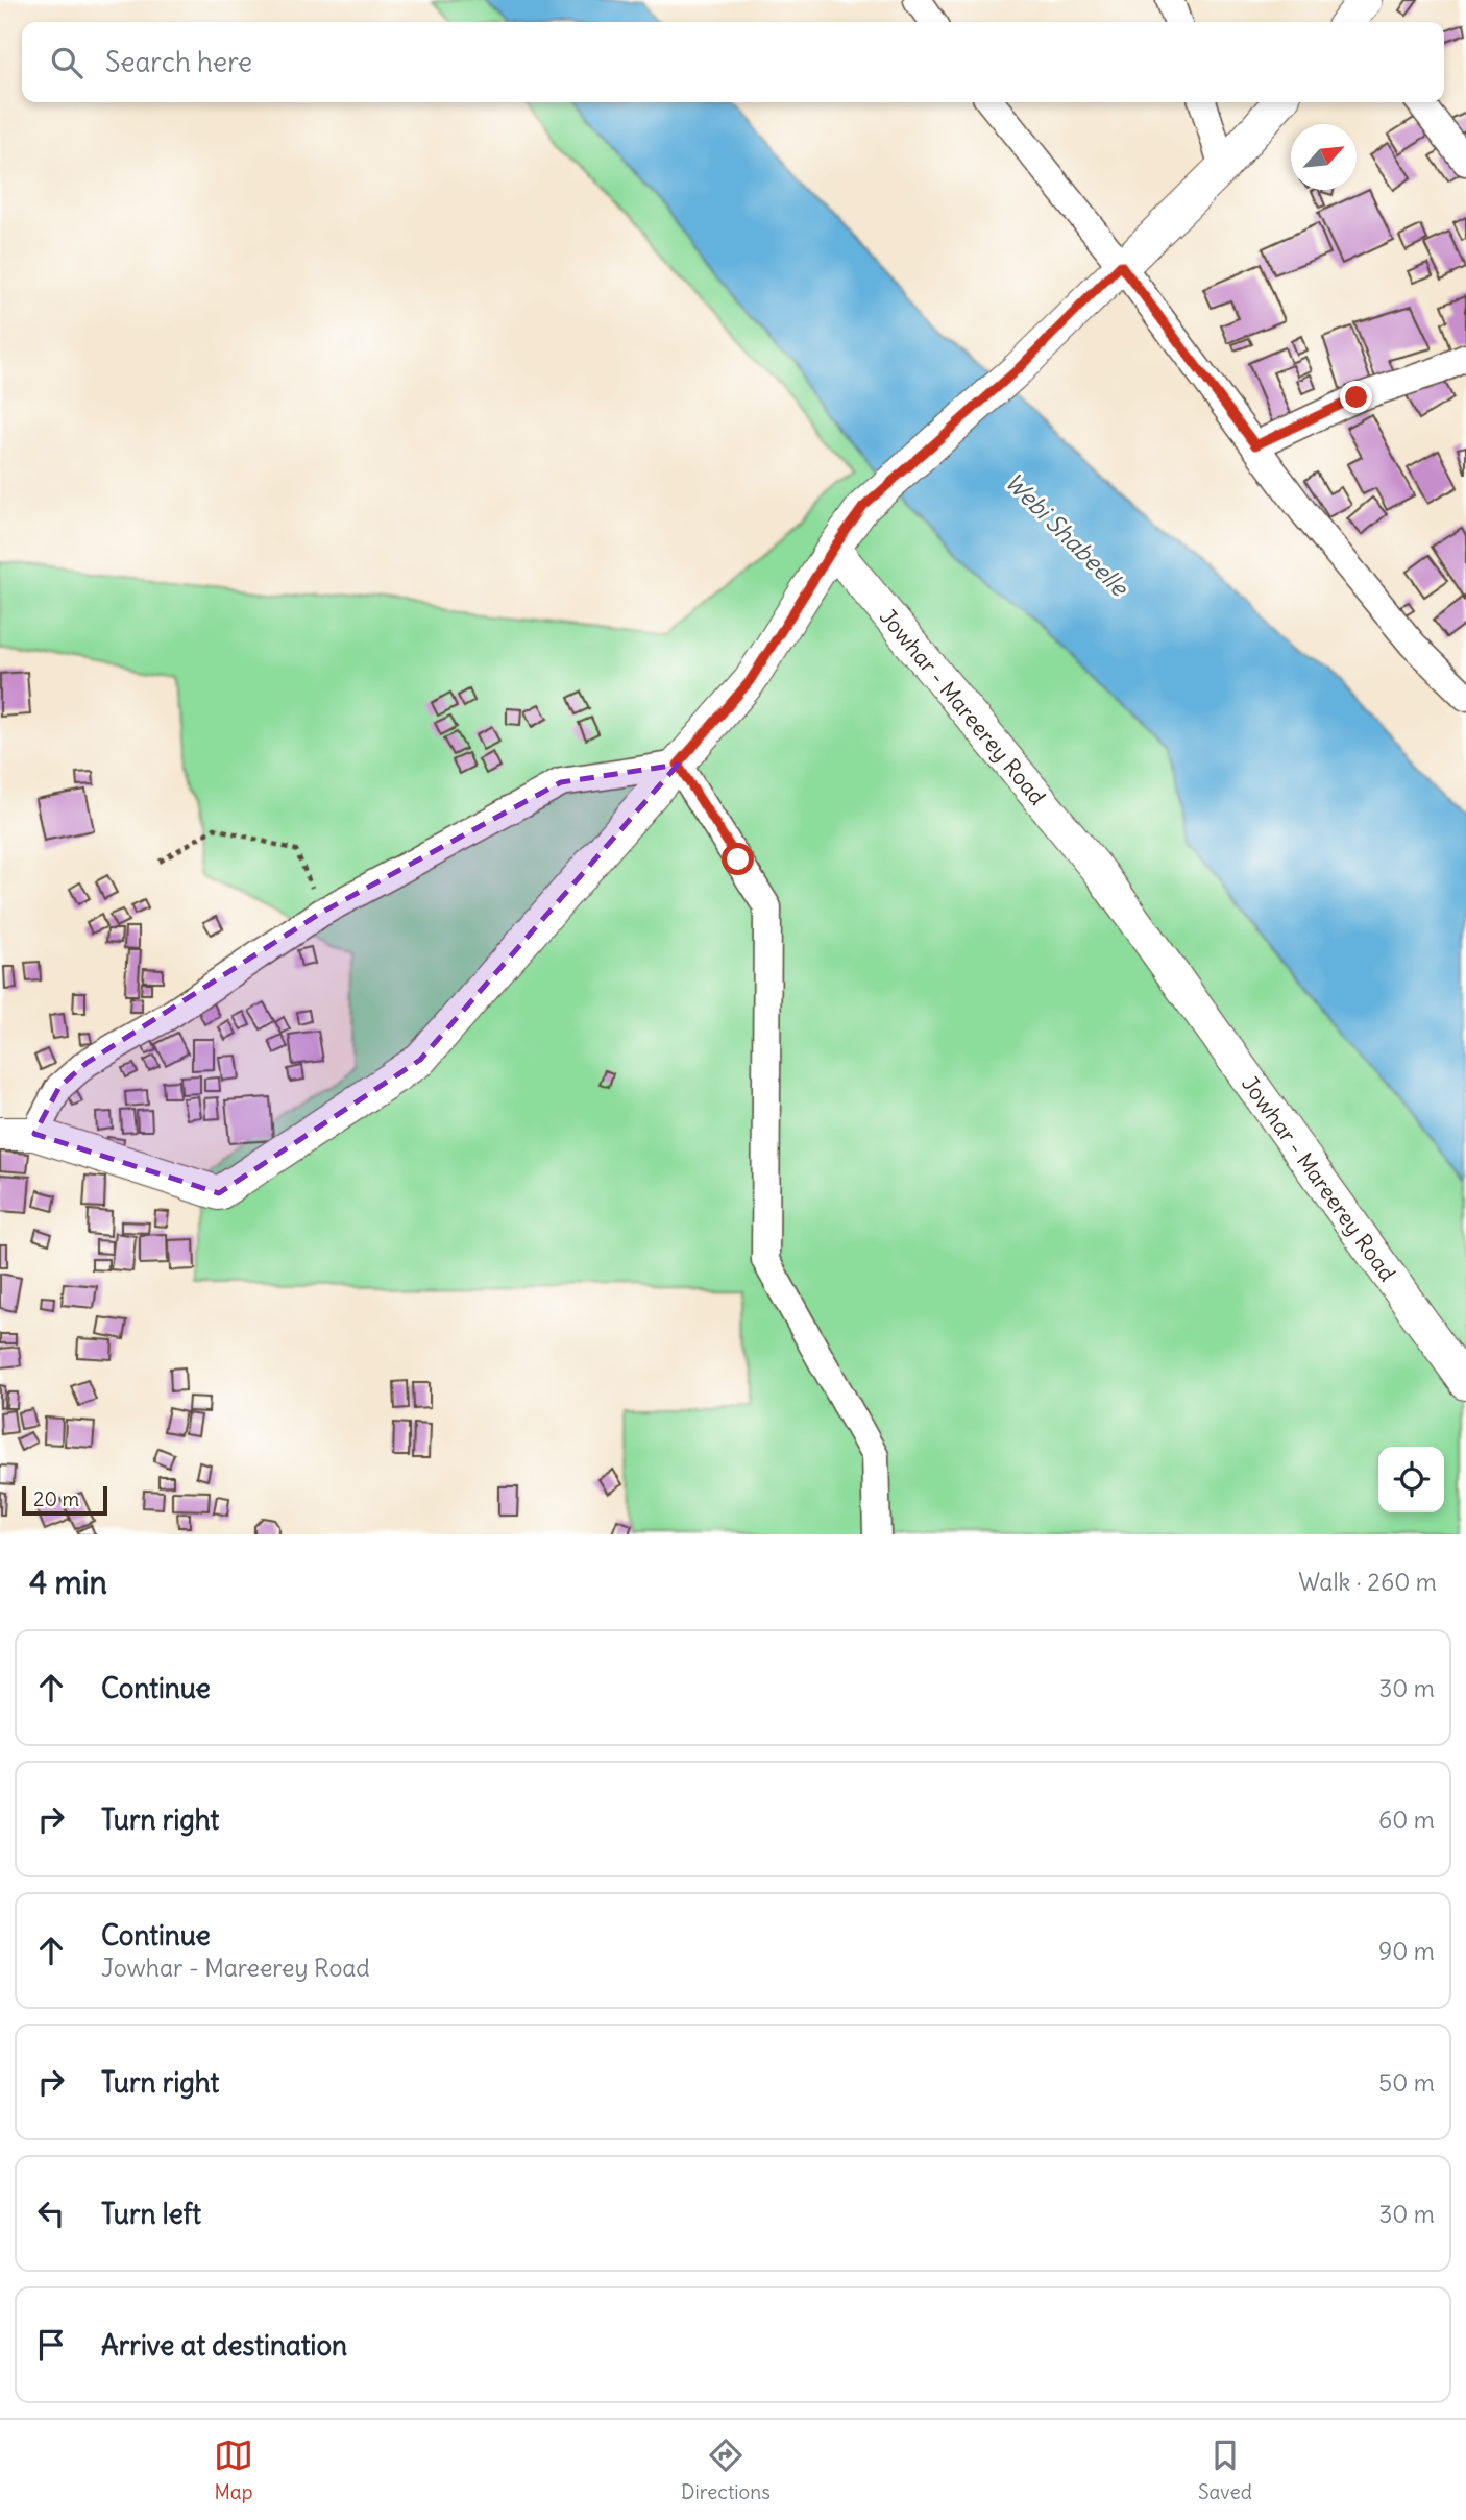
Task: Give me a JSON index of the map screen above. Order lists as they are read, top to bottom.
{
  "streets": {
    "street": ["Jowhar - Mareerey Road"]
  },
  "water": ["Webi Shabeelle"],
  "scale_bar": "20 m",
  "north": "top right",
  "page": {
    "search": "Search here",
    "scale": "20 m",
    "heading": ["4 min", "Walk · 260 m"],
    "list": [
      ["Continue", "30 m"],
      ["Turn right", "60 m"],
      ["Continue", "Jowhar - Mareerey Road", "90 m"],
      ["Turn right", "50 m"],
      ["Turn left", "30 m"],
      "Arrive at destination"
    ],
    "nav": ["Map", "Directions", "Saved"]
  }
}
